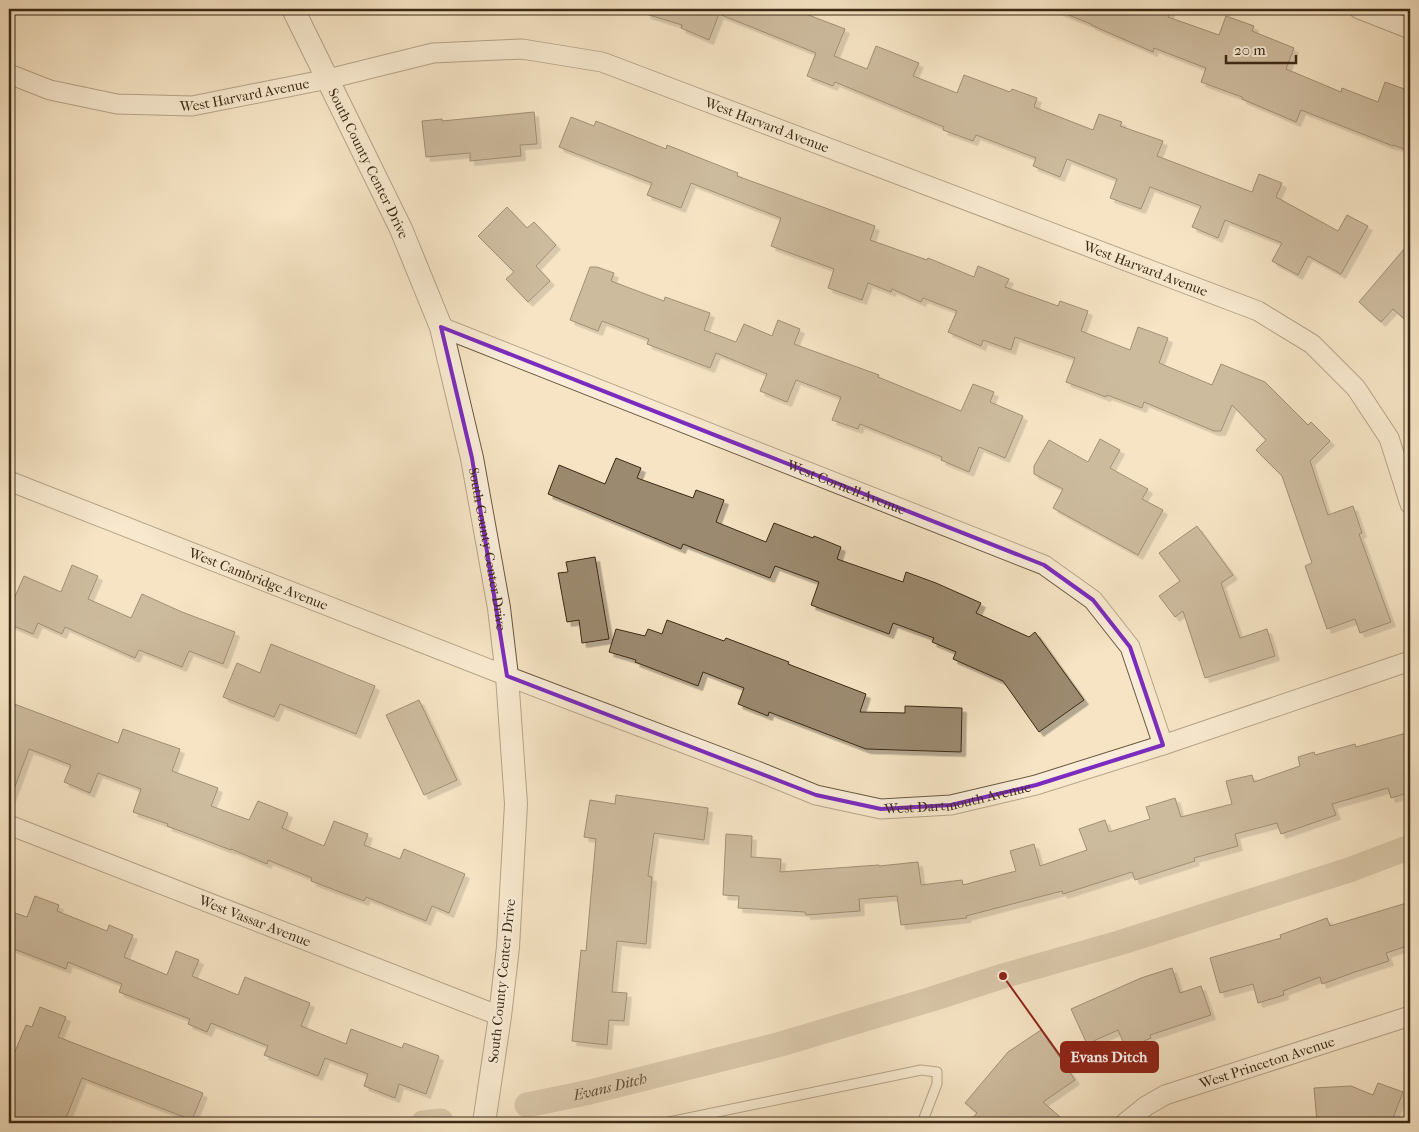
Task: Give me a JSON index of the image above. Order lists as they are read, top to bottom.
{
  "streets": {
    "street": [
      "West Harvard Avenue",
      "South County Center Drive",
      "West Cornell Avenue",
      "West Cambridge Avenue",
      "West Dartmouth Avenue",
      "West Vassar Avenue",
      "West Princeton Avenue"
    ]
  },
  "crossings": [
    ["West Harvard Avenue", "South County Center Drive"],
    ["South County Center Drive", "West Cornell Avenue"],
    ["South County Center Drive", "West Cambridge Avenue"],
    ["South County Center Drive", "West Dartmouth Avenue"],
    ["South County Center Drive", "West Vassar Avenue"],
    ["West Cornell Avenue", "West Dartmouth Avenue"],
    ["West Cambridge Avenue", "West Dartmouth Avenue"]
  ],
  "water": ["Evans Ditch"],
  "places": ["Evans Ditch"],
  "scale_bar": "20 m"
}
